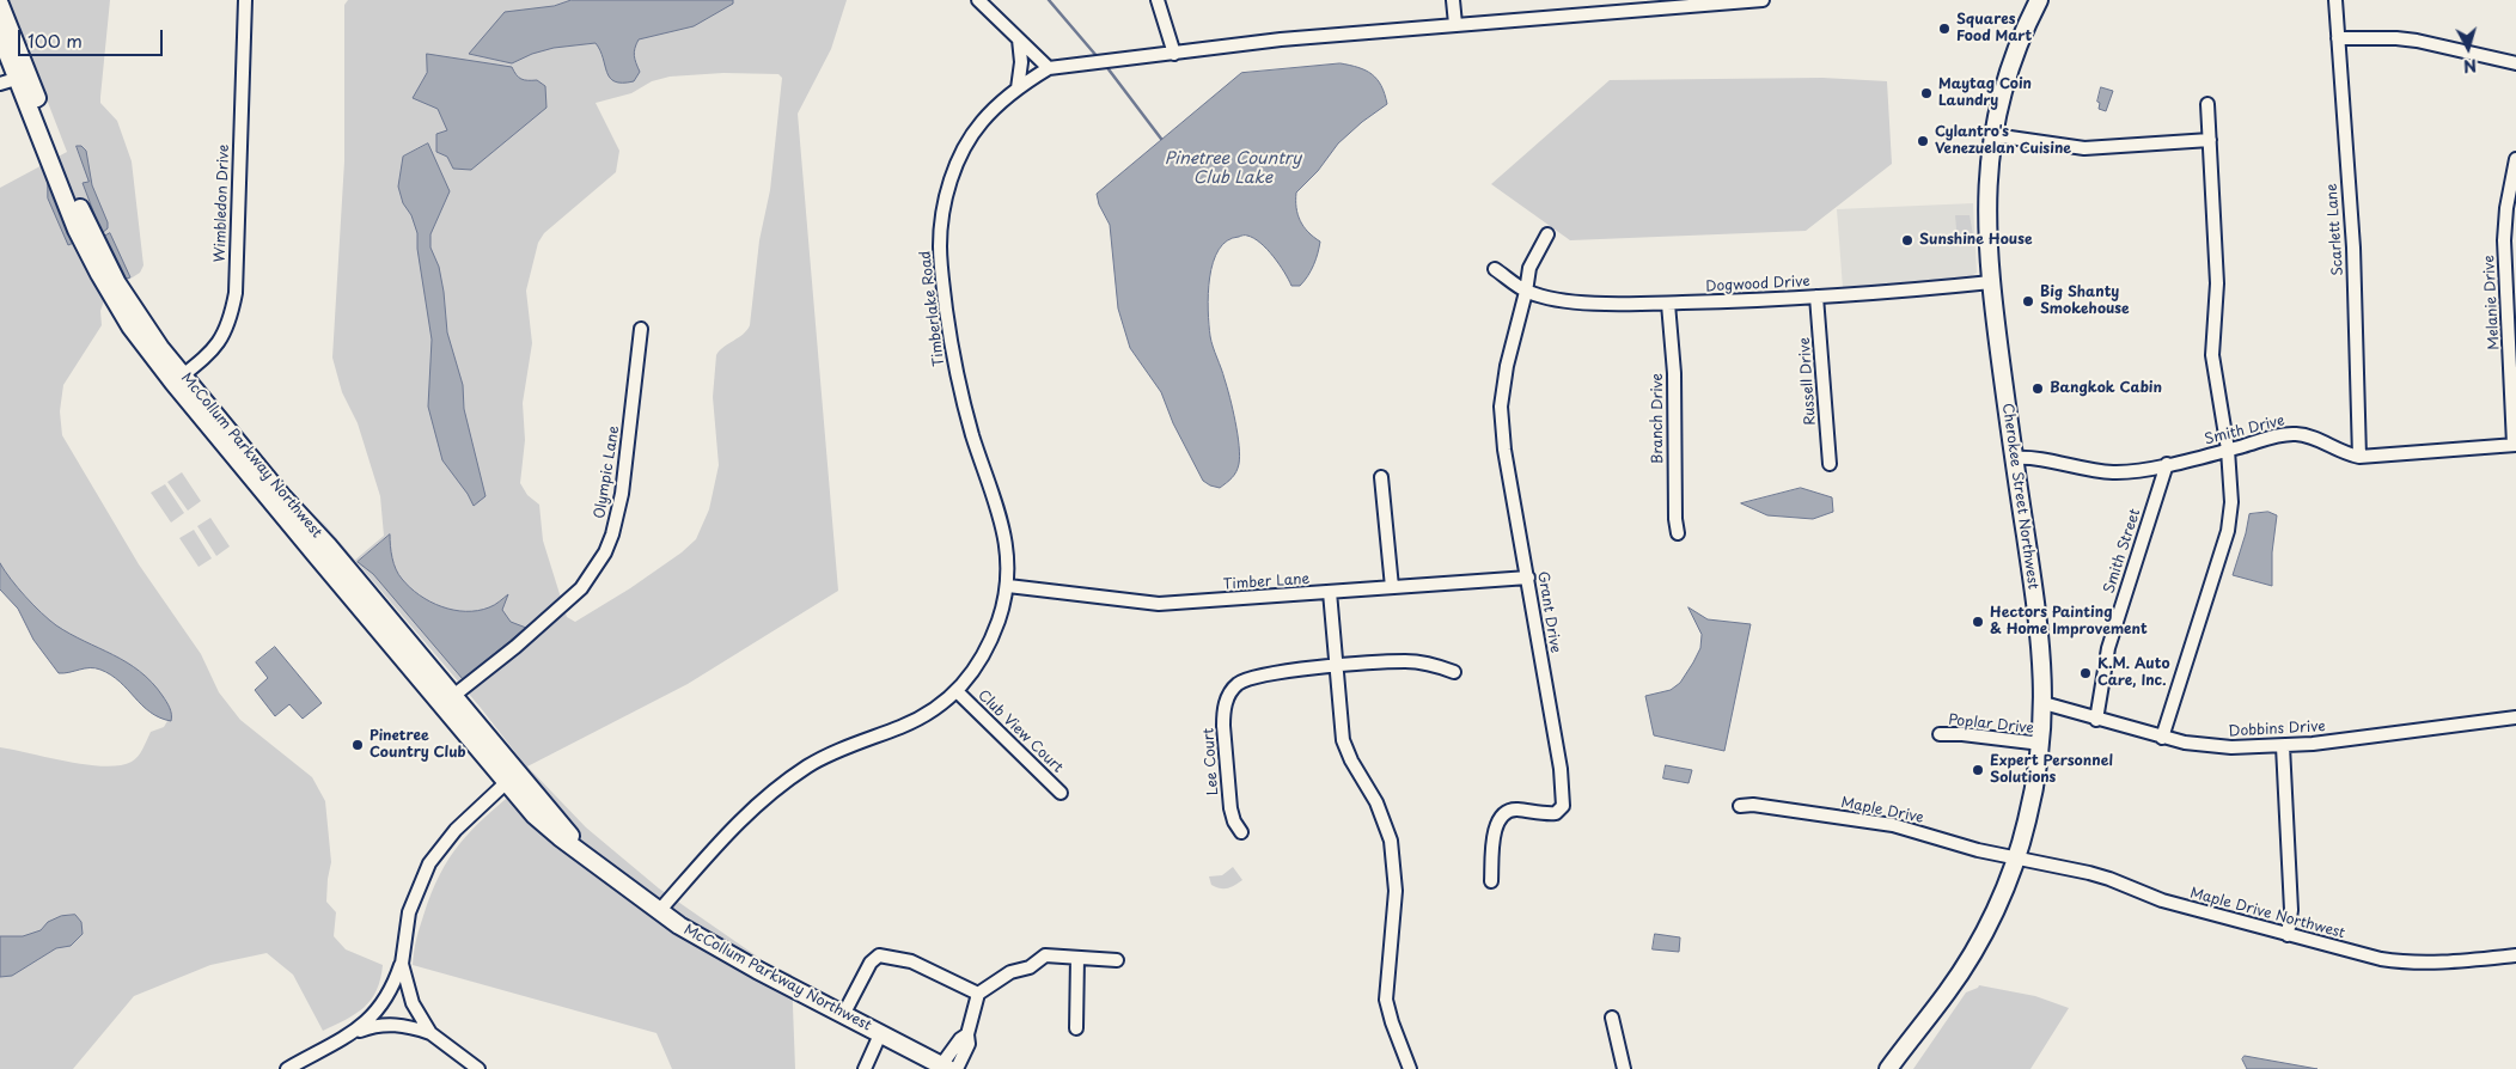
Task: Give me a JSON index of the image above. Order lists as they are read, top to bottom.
{
  "streets": {
    "street": [
      "Wimbledon Drive",
      "Scarlett Lane",
      "Dogwood Drive",
      "Melanie Drive",
      "Timberlake Road",
      "Russell Drive",
      "Branch Drive",
      "Smith Drive",
      "McCollum Parkway Northwest",
      "Olympic Lane",
      "Cherokee Street Northwest",
      "Smith Street",
      "Timber Lane",
      "Grant Drive",
      "Poplar Drive",
      "Dobbins Drive",
      "Club View Court",
      "Lee Court",
      "Maple Drive",
      "Maple Drive Northwest"
    ]
  },
  "crossings": [
    ["Wimbledon Drive", "McCollum Parkway Northwest"],
    ["Scarlett Lane", "Smith Drive"],
    ["Dogwood Drive", "Russell Drive"],
    ["Dogwood Drive", "Branch Drive"],
    ["Dogwood Drive", "Cherokee Street Northwest"],
    ["Dogwood Drive", "Grant Drive"],
    ["Melanie Drive", "Smith Drive"],
    ["Timberlake Road", "McCollum Parkway Northwest"],
    ["Timberlake Road", "Timber Lane"],
    ["Timberlake Road", "Club View Court"],
    ["Smith Drive", "Cherokee Street Northwest"],
    ["Smith Drive", "Smith Street"],
    ["McCollum Parkway Northwest", "Olympic Lane"],
    ["Cherokee Street Northwest", "Poplar Drive"],
    ["Cherokee Street Northwest", "Dobbins Drive"],
    ["Cherokee Street Northwest", "Maple Drive"],
    ["Cherokee Street Northwest", "Maple Drive Northwest"],
    ["Smith Street", "Dobbins Drive"],
    ["Timber Lane", "Grant Drive"],
    ["Maple Drive", "Maple Drive Northwest"]
  ],
  "water": ["Pinetree Country Club Lake"],
  "places": [
    "Squares Food Mart",
    "Maytag Coin Laundry",
    "Cylantro's Venezuelan Cuisine",
    "Sunshine House",
    "Big Shanty Smokehouse",
    "Bangkok Cabin",
    "Hectors Painting & Home Improvement",
    "K.M. Auto Care, Inc.",
    "Pinetree Country Club",
    "Expert Personnel Solutions"
  ],
  "scale_bar": "100 m",
  "north": "bottom"
}
